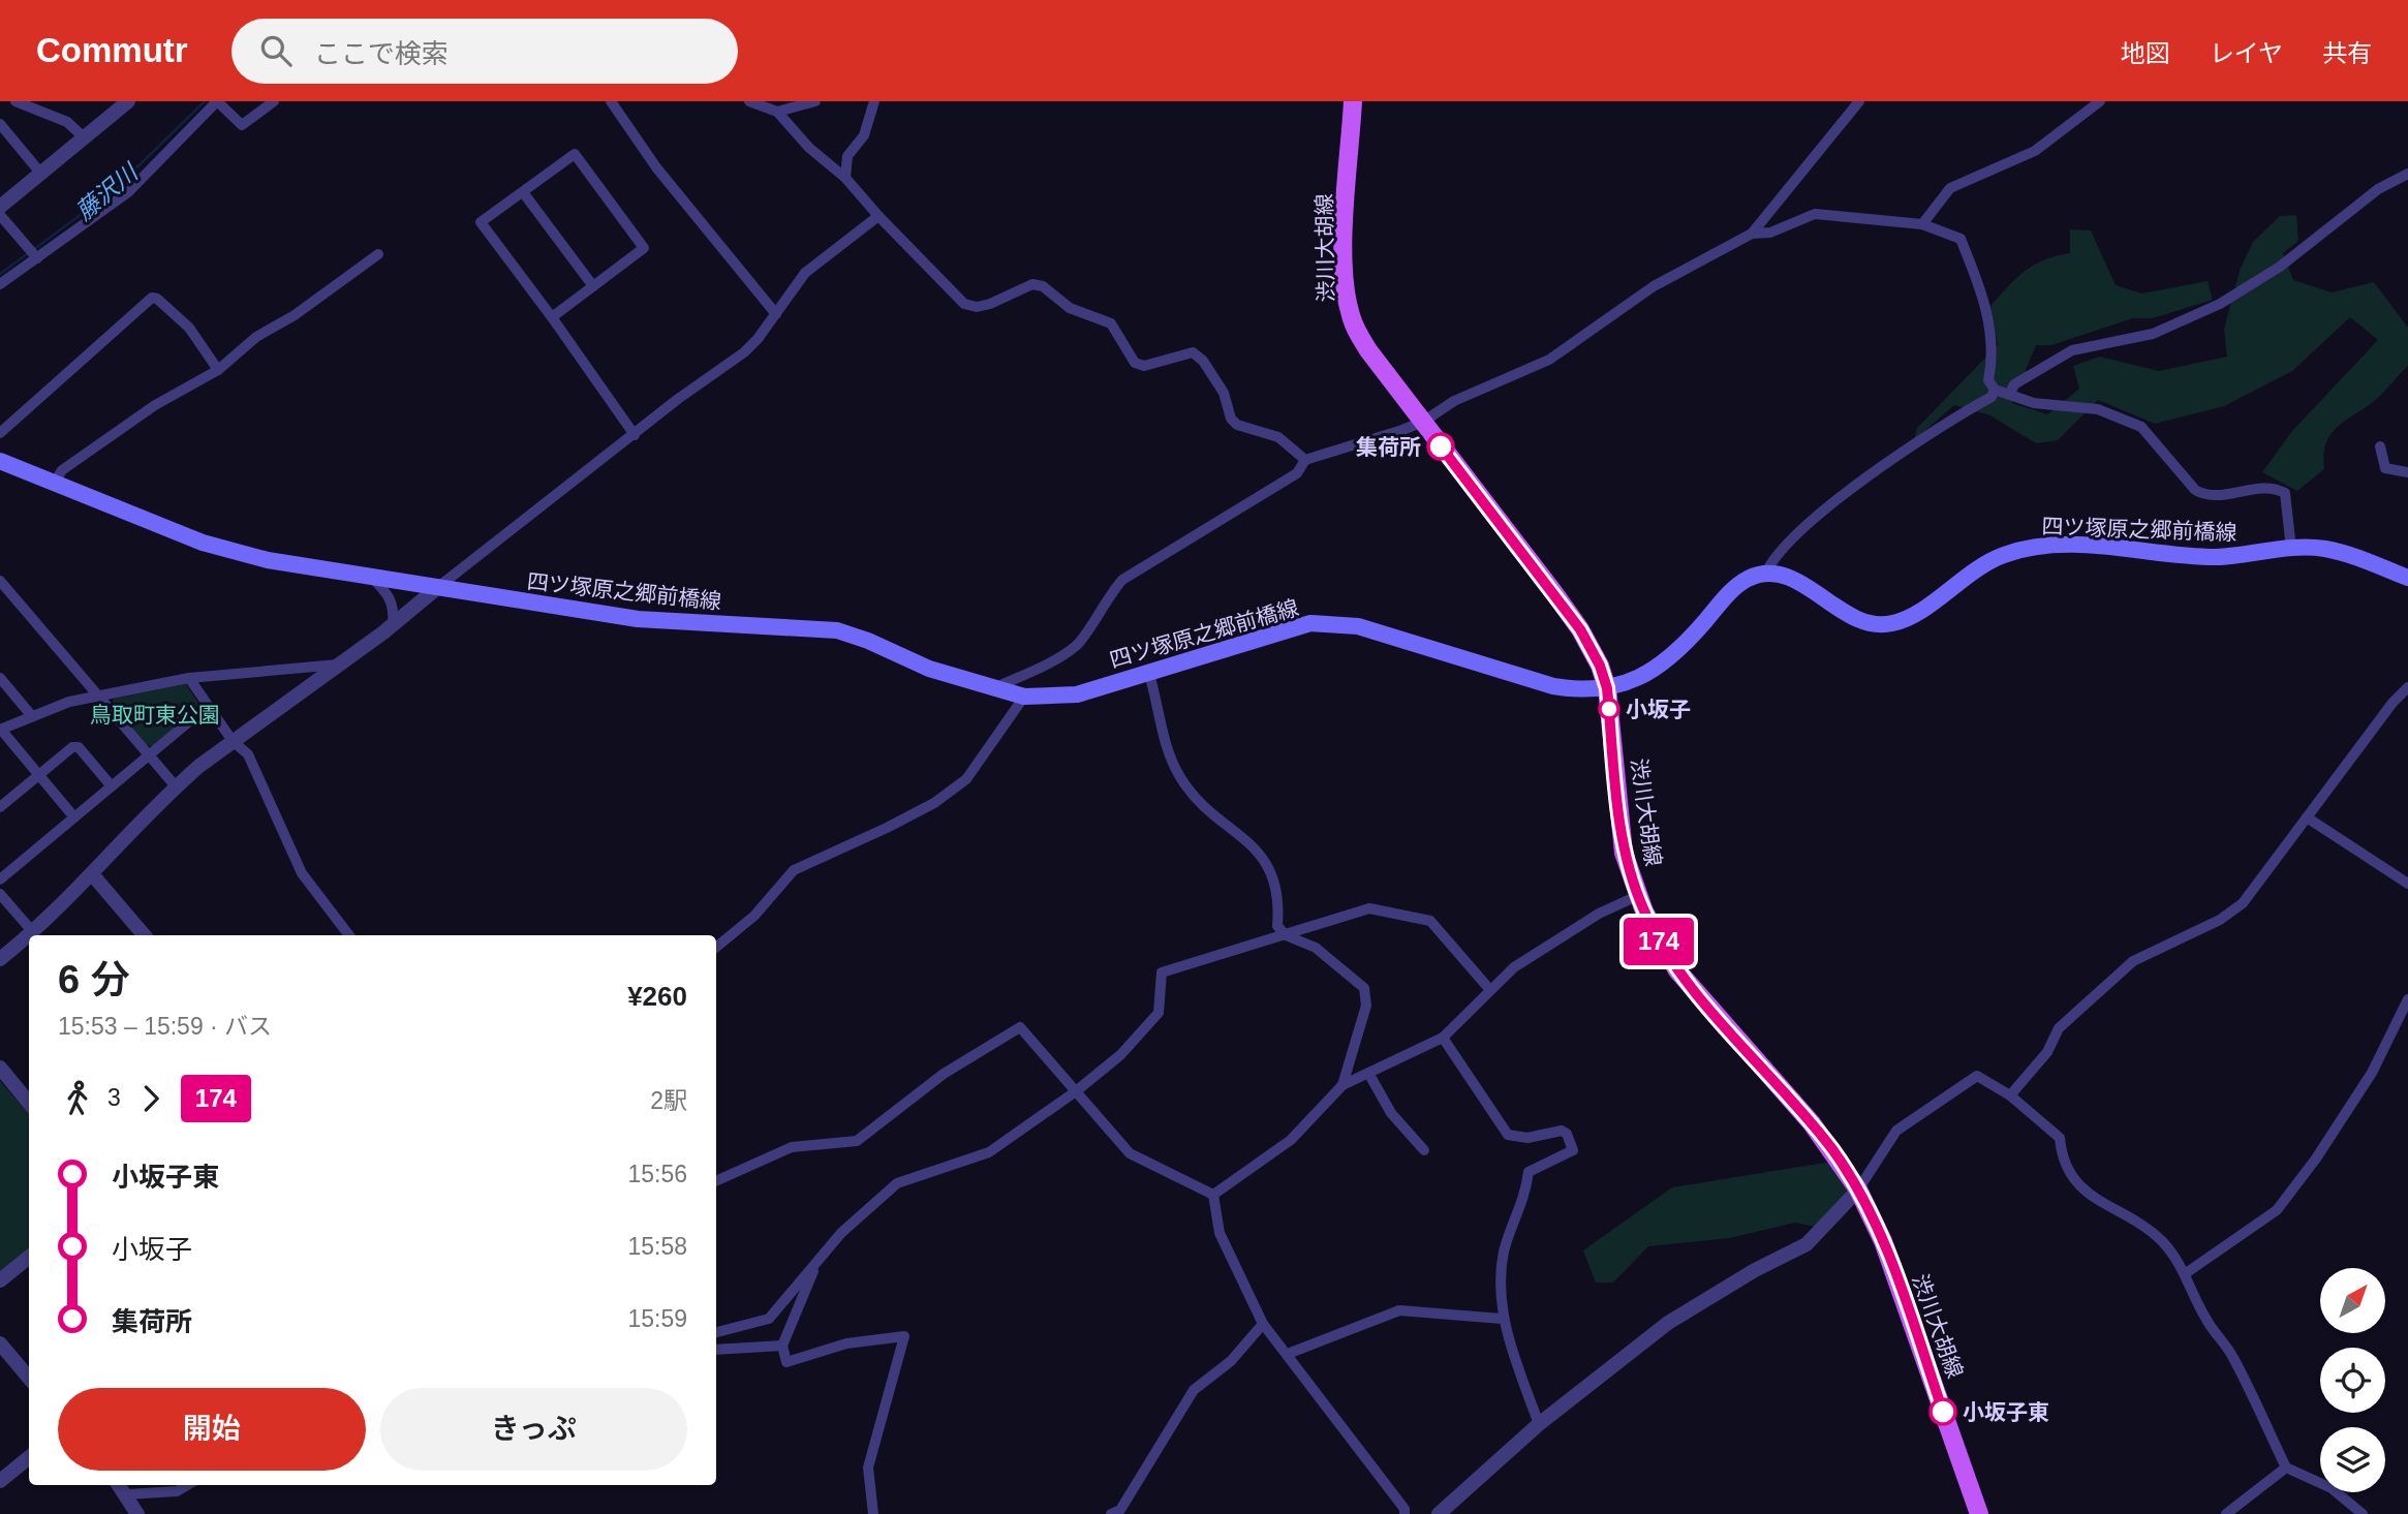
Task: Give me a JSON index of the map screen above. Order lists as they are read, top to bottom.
{
  "streets": {
    "main road": ["渋川大胡線", "四ツ塚原之郷前橋線"]
  },
  "crossings": [
    ["渋川大胡線", "四ツ塚原之郷前橋線"]
  ],
  "water": ["藤沢川"],
  "parks": ["鳥取町東公園"],
  "places": ["集荷所", "小坂子", "小坂子東"],
  "lines": ["bus line 174"],
  "north": "top right",
  "page": {
    "header": "Commutr",
    "search": "ここで検索",
    "nav": ["地図", "レイヤ", "共有"],
    "on_map": "174",
    "heading": ["6 分", "15:53 – 15:59 · バス", "¥260"],
    "legs": ["3", "174", "2駅"],
    "list": [
      {
        "name": "小坂子東",
        "value": "15:56"
      },
      {
        "name": "小坂子",
        "value": "15:58"
      },
      {
        "name": "集荷所",
        "value": "15:59"
      }
    ],
    "buttons": ["開始", "きっぷ"]
  }
}
